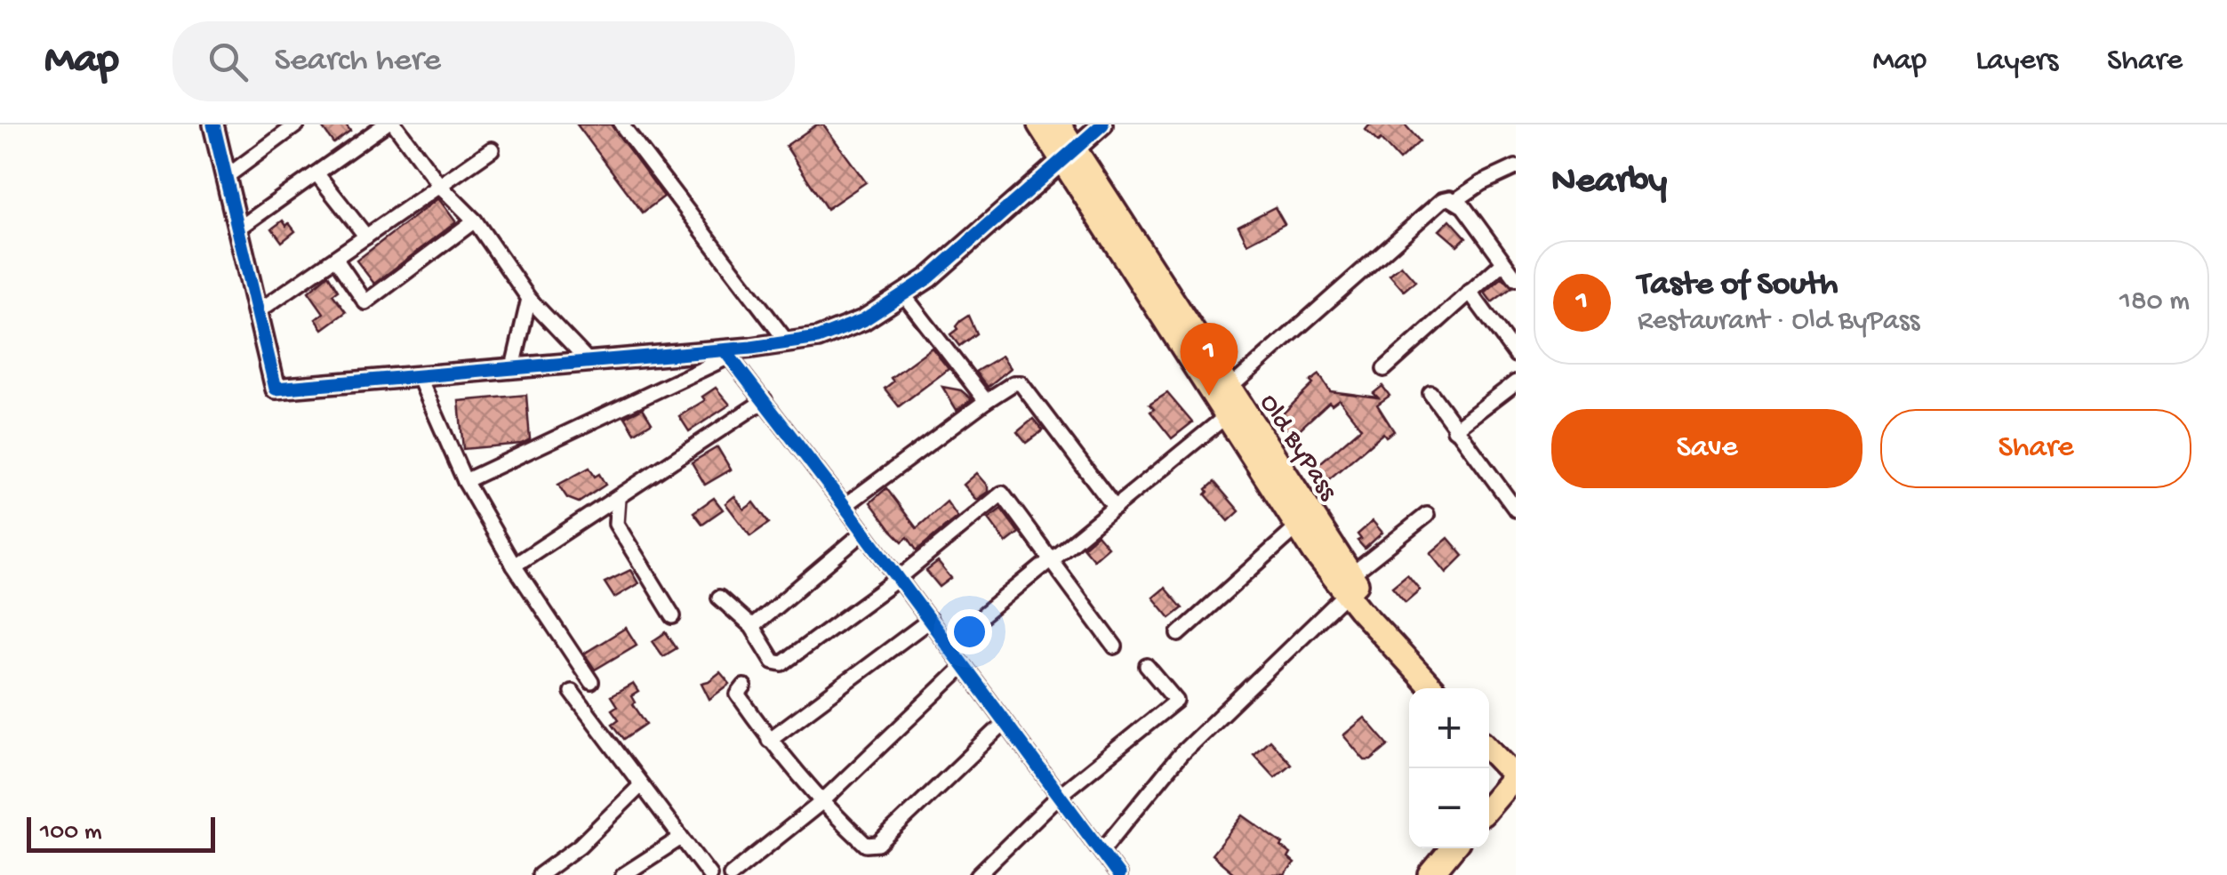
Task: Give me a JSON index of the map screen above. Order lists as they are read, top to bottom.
{
  "streets": {
    "main road": ["Old ByPass"]
  },
  "scale_bar": "100 m",
  "page": {
    "header": "Map",
    "search": "Search here",
    "nav": ["Map", "Layers", "Share"],
    "heading": "Nearby",
    "list": [
      {
        "mark": "1",
        "name": "Taste of South",
        "note": "Restaurant · Old ByPass",
        "value": "180 m"
      }
    ],
    "pins": "1",
    "buttons": ["Save", "Share"],
    "map_buttons": ["+", "−"],
    "scale": "100 m"
  }
}
